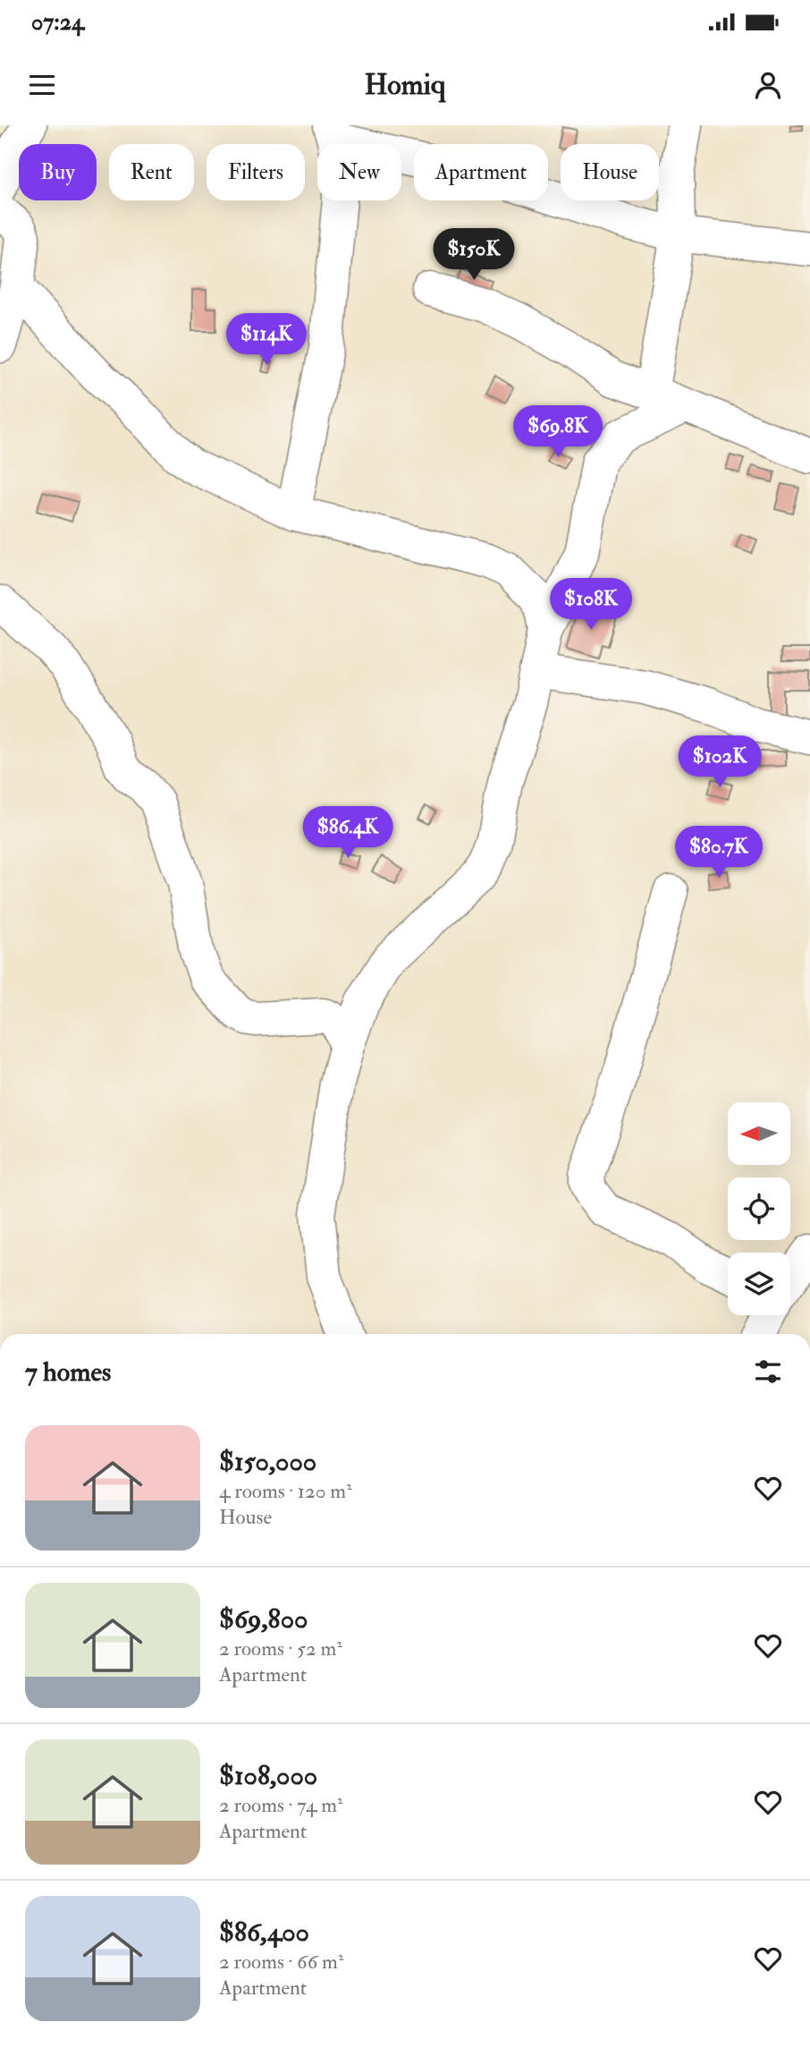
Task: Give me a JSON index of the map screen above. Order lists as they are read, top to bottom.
{
  "north": "left",
  "page": {
    "status": "07:24",
    "header": "Homiq",
    "chip": [
      "Buy",
      "Rent",
      "Filters",
      "New",
      "Apartment",
      "House"
    ],
    "price": [
      "$150K",
      "$114K",
      "$69.8K",
      "$108K",
      "$102K",
      "$86.4K",
      "$80.7K"
    ],
    "heading": "7 homes",
    "list": [
      {
        "name": "$150,000",
        "note": "4 rooms · 120 m² · House"
      },
      {
        "name": "$69,800",
        "note": "2 rooms · 52 m² · Apartment"
      },
      {
        "name": "$108,000",
        "note": "2 rooms · 74 m² · Apartment"
      },
      {
        "name": "$86,400",
        "note": "2 rooms · 66 m² · Apartment"
      }
    ]
  }
}
